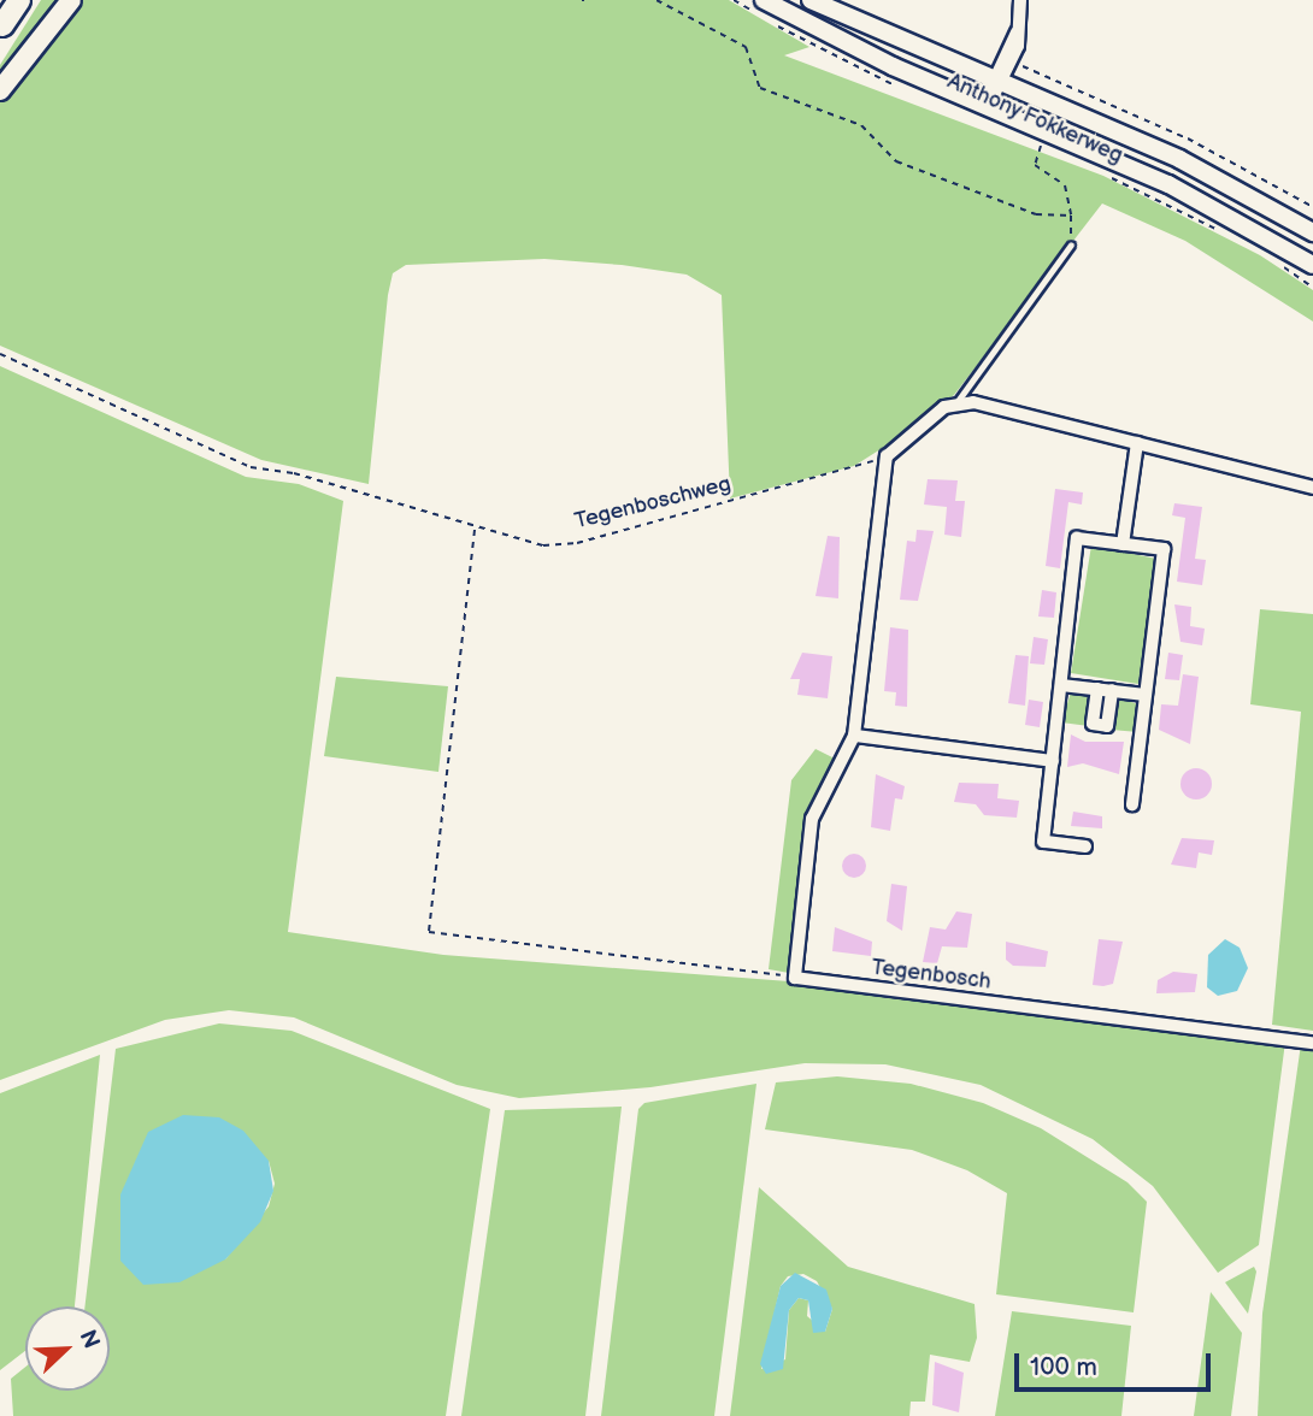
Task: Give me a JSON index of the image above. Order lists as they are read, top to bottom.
{
  "streets": {
    "main road": ["Anthony Fokkerweg"],
    "street": ["Tegenbosch"],
    "path": ["Tegenboschweg"]
  },
  "scale_bar": "100 m",
  "north": "top right"
}
